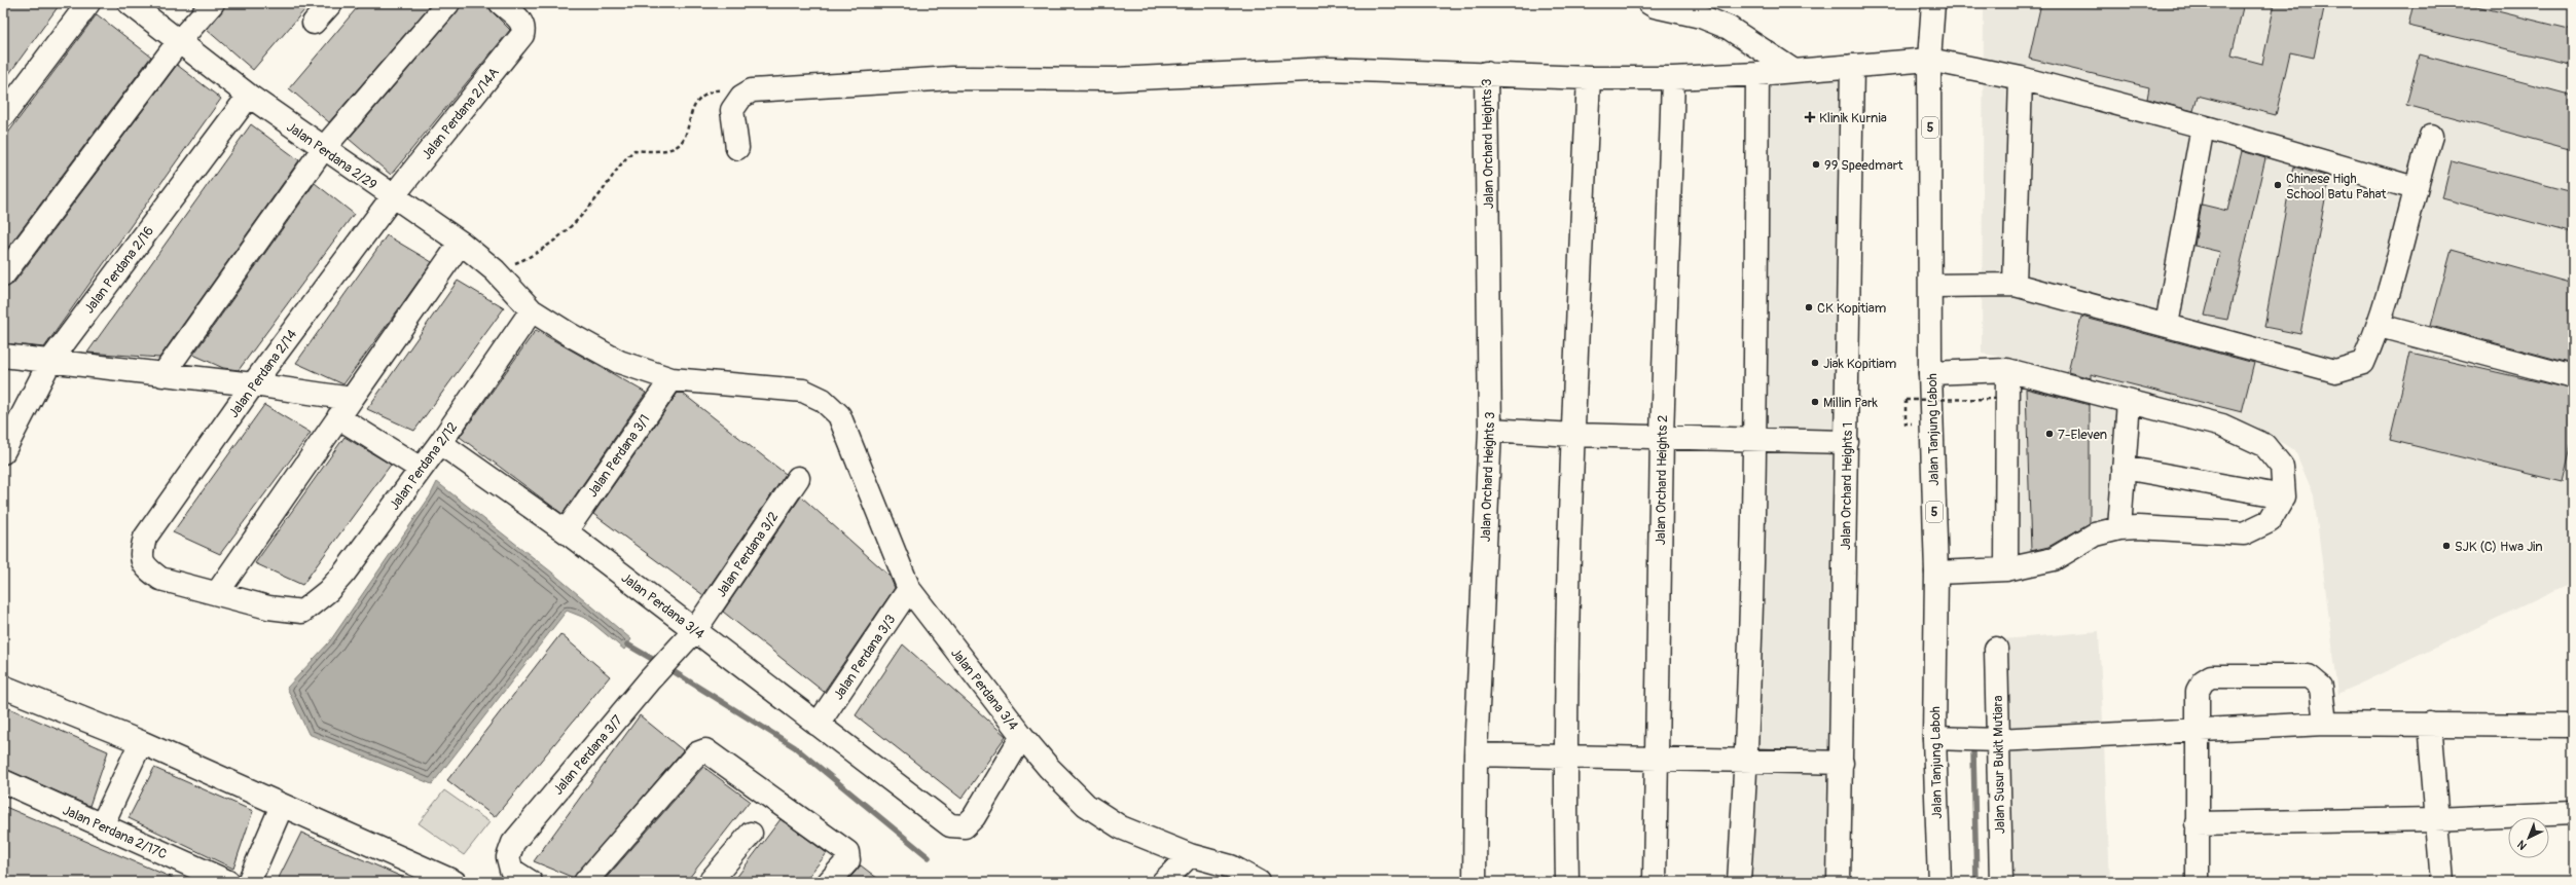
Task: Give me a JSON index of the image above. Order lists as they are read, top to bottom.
{
  "streets": {
    "main road": [
      "Jalan Perdana 2/14A",
      "5",
      "Jalan Orchard Heights 3",
      "Jalan Perdana 2/29",
      "Jalan Perdana 2/16",
      "Jalan Perdana 2/14",
      "Jalan Tanjung Laboh",
      "Jalan Perdana 3/1",
      "Jalan Perdana 2/12",
      "Jalan Orchard Heights 2",
      "Jalan Orchard Heights 1",
      "Jalan Perdana 3/2",
      "Jalan Perdana 3/4",
      "Jalan Perdana 3/3",
      "Jalan Perdana 3/7",
      "Jalan Susur Bukit Mutiara",
      "Jalan Perdana 2/17C"
    ]
  },
  "crossings": [
    ["Jalan Perdana 2/14A", "Jalan Perdana 2/29"],
    ["Jalan Perdana 2/14A", "Jalan Perdana 2/14"],
    ["Jalan Perdana 2/29", "Jalan Perdana 2/16"],
    ["Jalan Perdana 2/29", "Jalan Perdana 2/14"],
    ["Jalan Perdana 2/29", "Jalan Perdana 2/12"],
    ["Jalan Perdana 2/29", "Jalan Perdana 3/4"],
    ["Jalan Perdana 2/14", "Jalan Perdana 2/12"],
    ["Jalan Perdana 3/1", "Jalan Perdana 3/4"],
    ["Jalan Perdana 2/12", "Jalan Perdana 3/4"],
    ["Jalan Perdana 3/2", "Jalan Perdana 3/4"],
    ["Jalan Perdana 3/2", "Jalan Perdana 3/7"],
    ["Jalan Perdana 3/4", "Jalan Perdana 3/3"],
    ["Jalan Perdana 3/4", "Jalan Perdana 3/7"]
  ],
  "places": {
    "health": ["Klinik Kurnia"],
    "other": [
      "99 Speedmart",
      "Chinese High School Batu Pahat",
      "CK Kopitiam",
      "Jiak Kopitiam",
      "Millin Park",
      "7-Eleven",
      "SJK (C) Hwa Jin"
    ]
  },
  "north": "bottom left"
}
